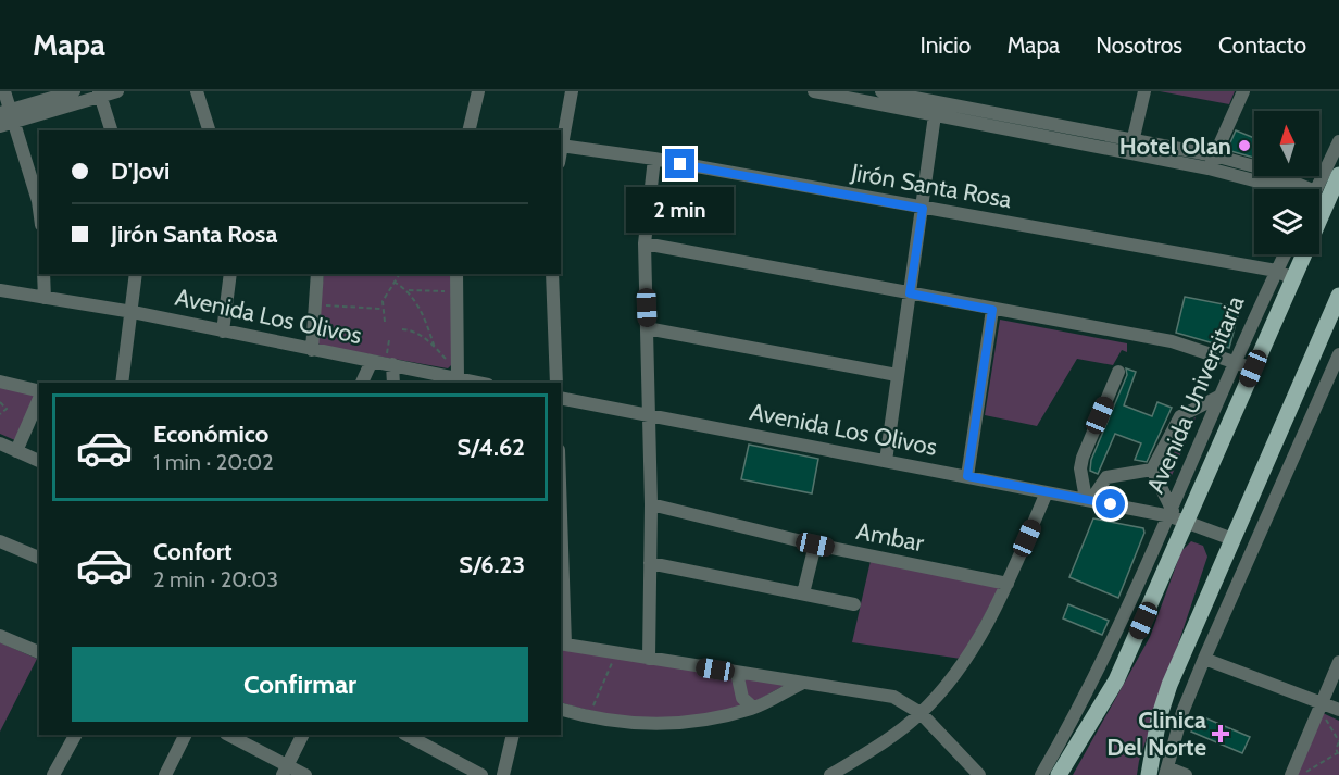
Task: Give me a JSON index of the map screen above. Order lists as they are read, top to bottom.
{
  "streets": {
    "main road": ["Avenida Universitaria"],
    "street": ["Jirón Santa Rosa", "Avenida Los Olivos", "Ambar"]
  },
  "crossings": [
    ["Jirón Santa Rosa", "Avenida Universitaria"],
    ["Avenida Los Olivos", "Avenida Universitaria"]
  ],
  "places": {
    "other": ["Hotel Olan"],
    "health": ["Clinica Del Norte"]
  },
  "north": "top",
  "page": {
    "header": "Mapa",
    "nav": [
      "Inicio",
      "Mapa",
      "Nosotros",
      "Contacto"
    ],
    "banner": ["D'Jovi", "Jirón Santa Rosa"],
    "bubble": "2 min",
    "list": [
      {
        "name": "Económico",
        "note": "1 min · 20:02",
        "value": "S/4.62"
      },
      {
        "name": "Confort",
        "note": "2 min · 20:03",
        "value": "S/6.23"
      }
    ],
    "buttons": "Confirmar"
  }
}
